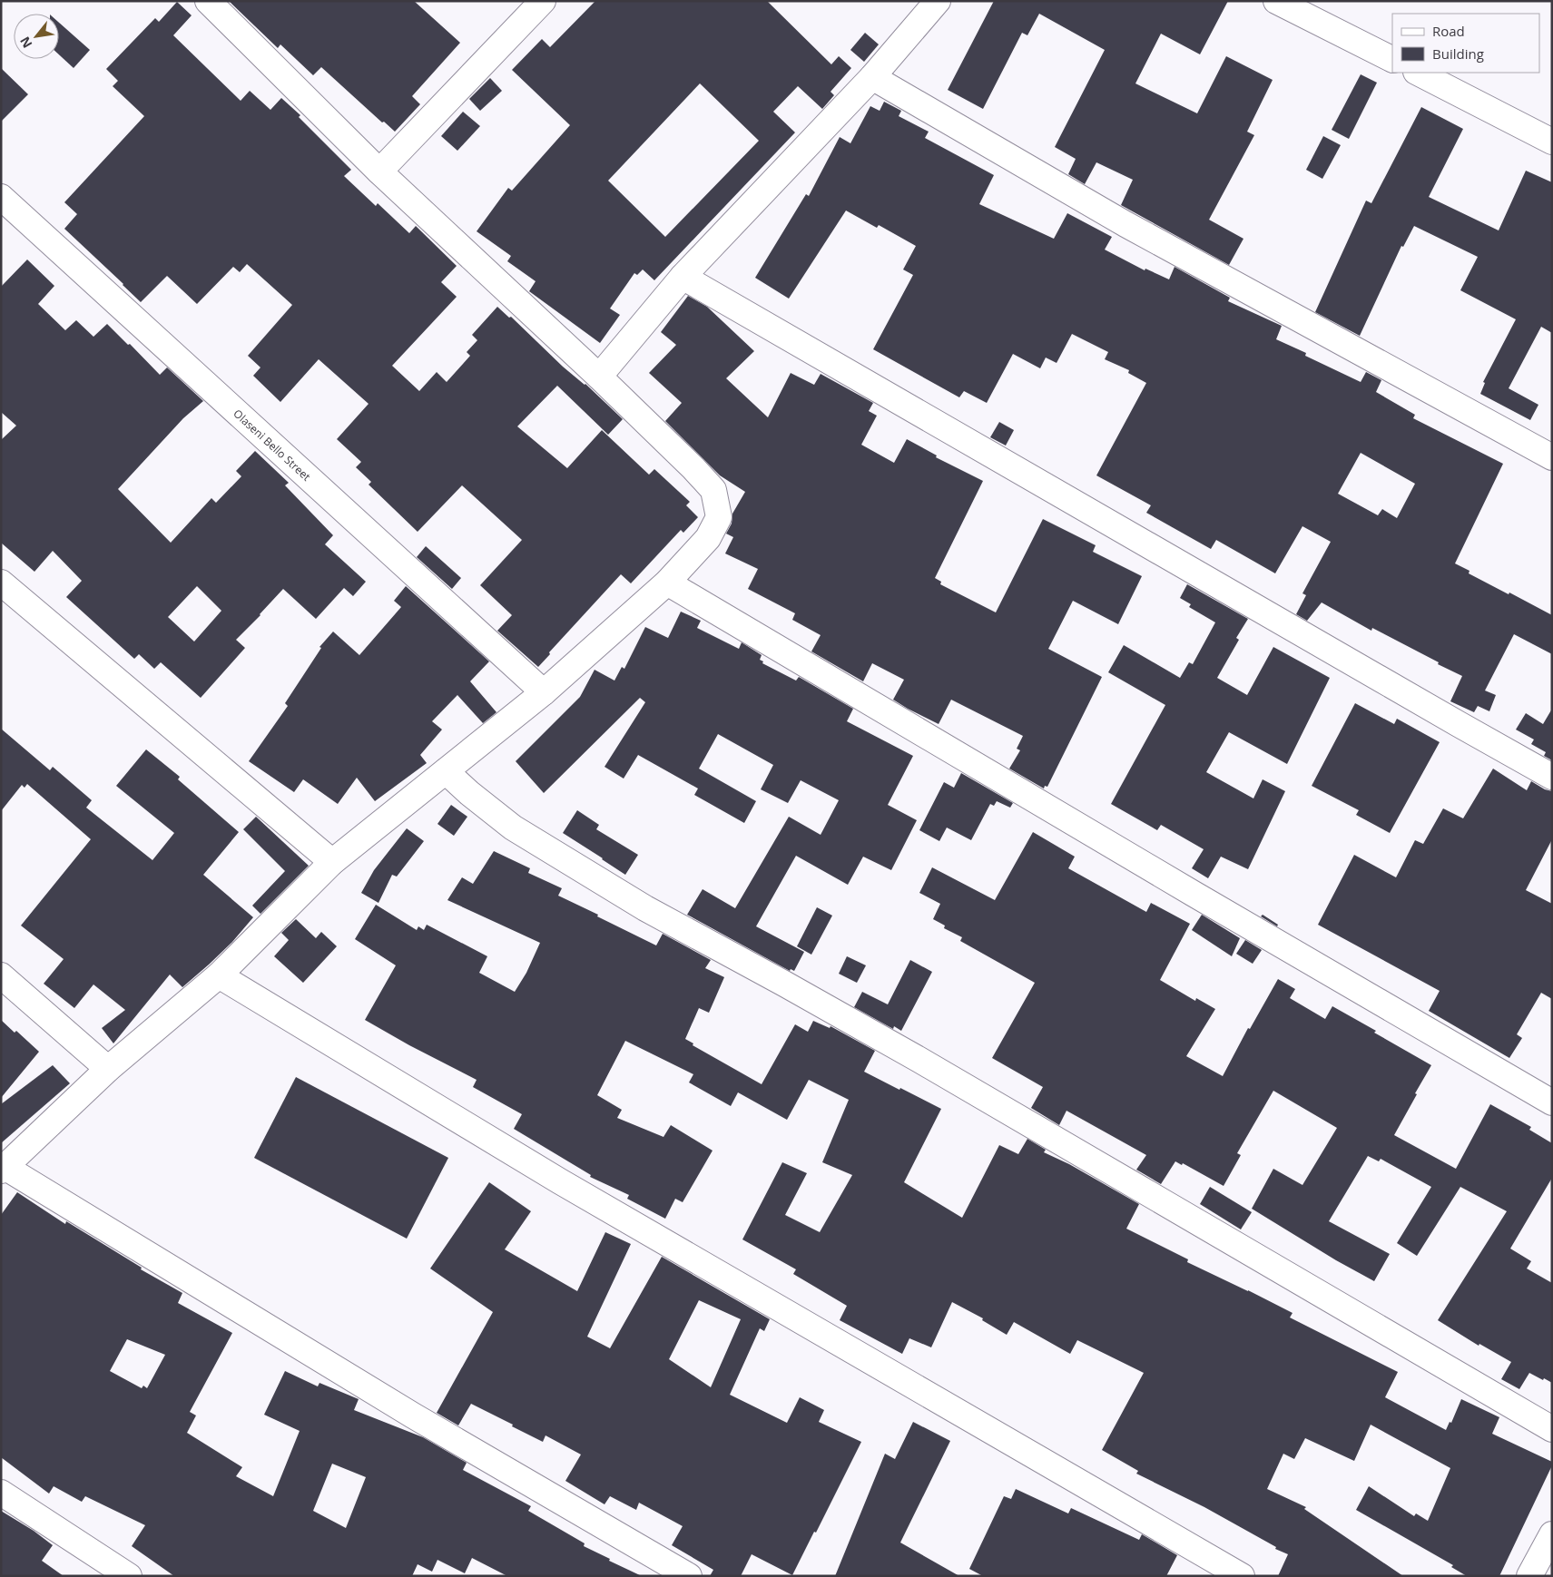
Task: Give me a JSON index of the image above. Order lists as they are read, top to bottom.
{
  "streets": {
    "street": ["Olaseni Bello Street"]
  },
  "legend": ["Road", "Building"],
  "north": "bottom left"
}
